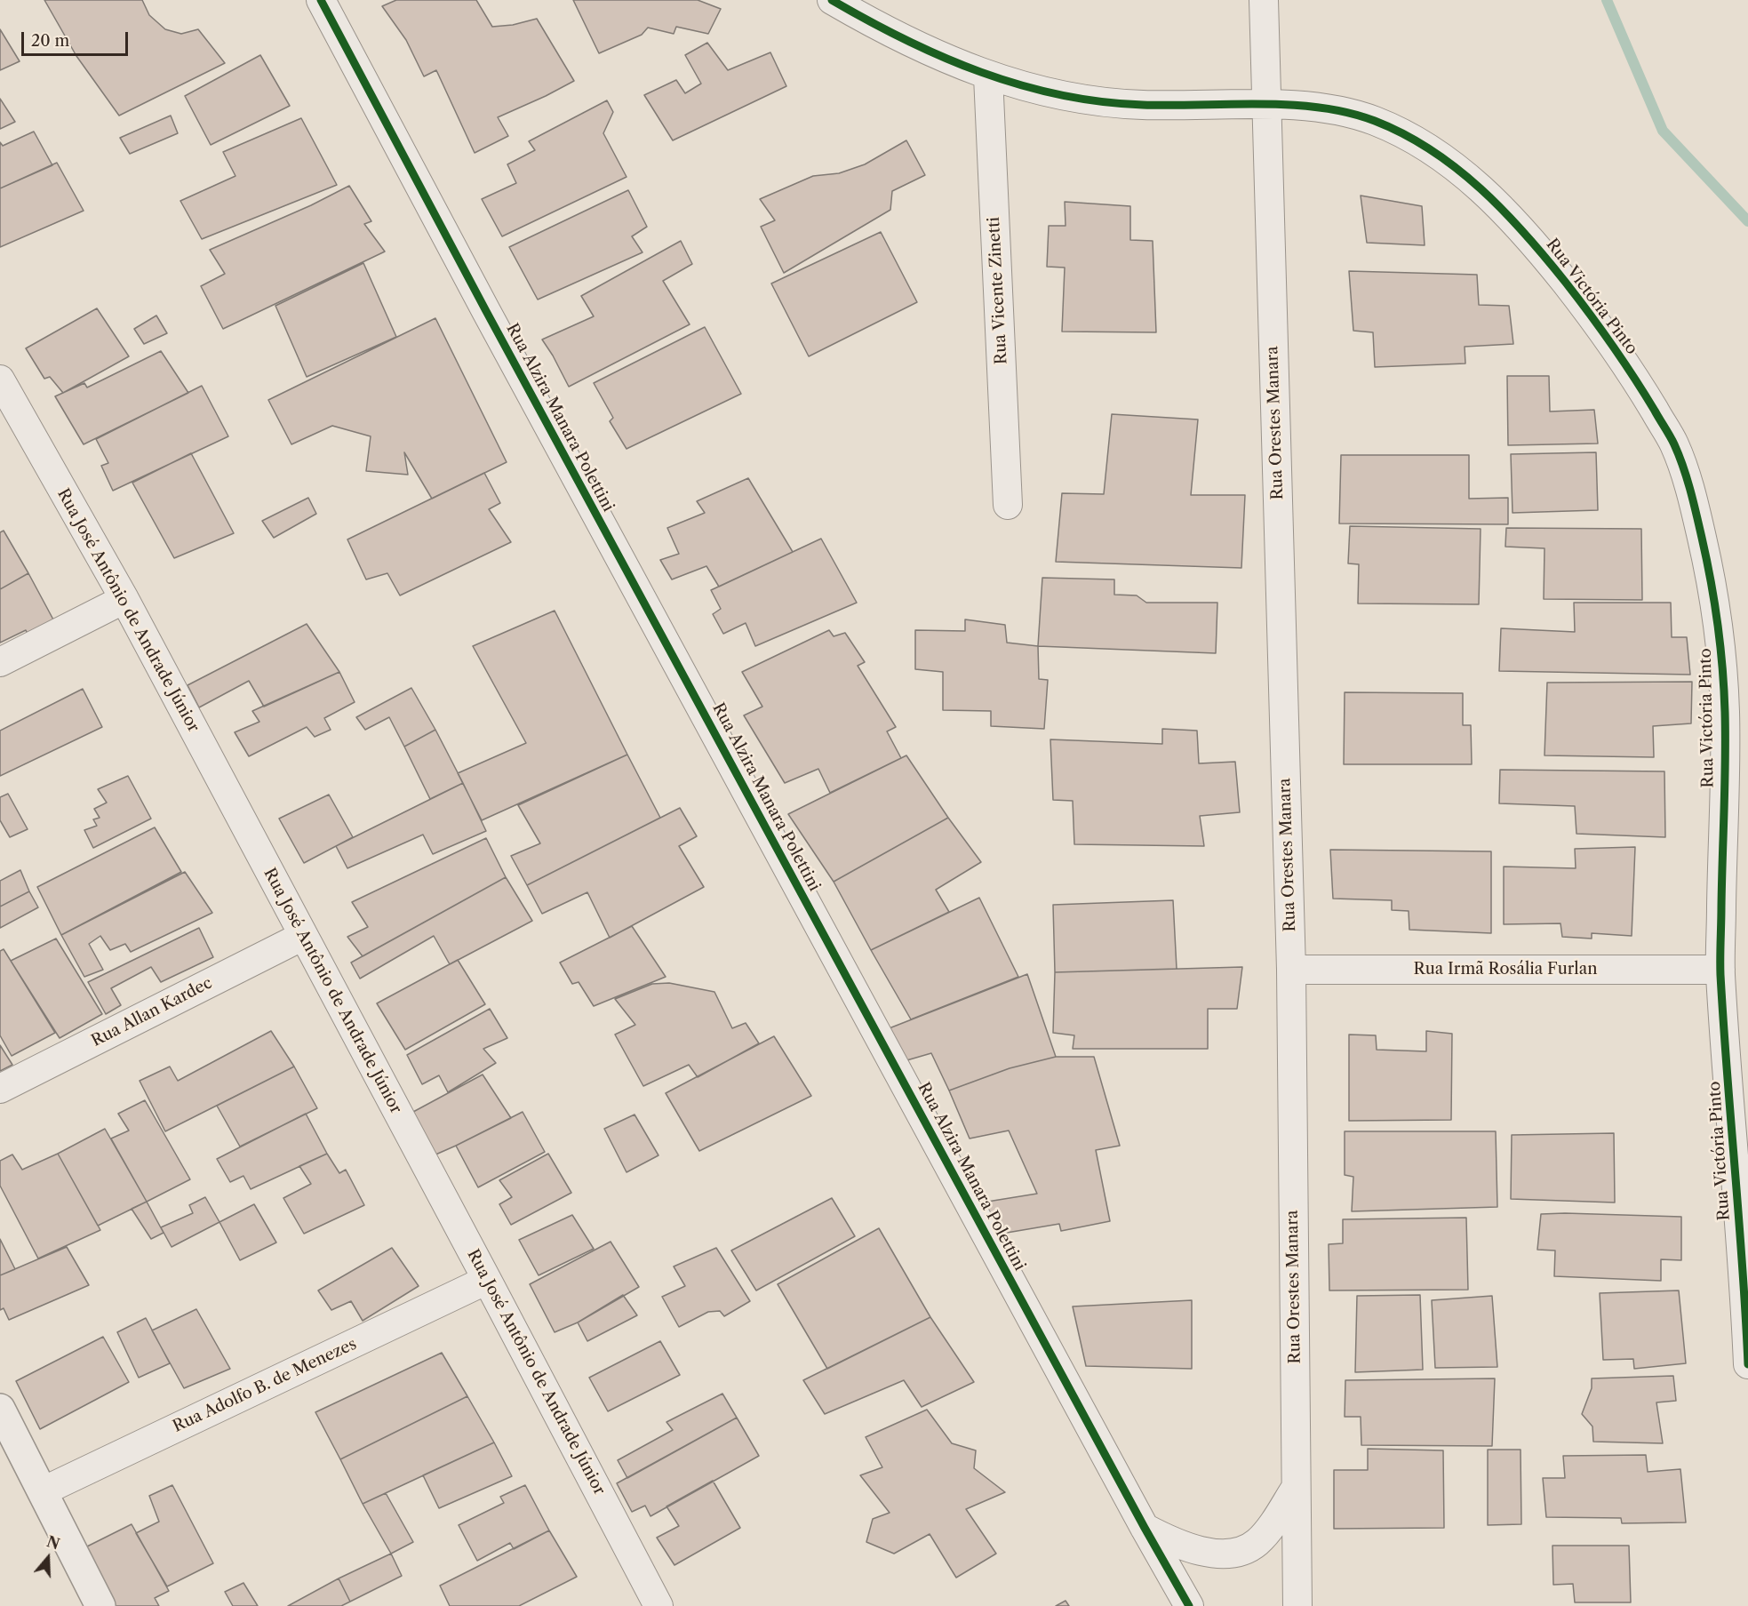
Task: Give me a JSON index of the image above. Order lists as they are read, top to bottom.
{
  "streets": {
    "street": [
      "Rua Vicente Zinetti",
      "Rua Victória Pinto",
      "Rua Alzira Manara Polettini",
      "Rua Orestes Manara",
      "Rua José Antônio de Andrade Júnior",
      "Rua Irmã Rosália Furlan",
      "Rua Allan Kardec",
      "Rua Adolfo B. de Menezes"
    ]
  },
  "crossings": [
    ["Rua Vicente Zinetti", "Rua Victória Pinto"],
    ["Rua Victória Pinto", "Rua Orestes Manara"],
    ["Rua Victória Pinto", "Rua Irmã Rosália Furlan"],
    ["Rua Orestes Manara", "Rua Irmã Rosália Furlan"],
    ["Rua José Antônio de Andrade Júnior", "Rua Allan Kardec"],
    ["Rua José Antônio de Andrade Júnior", "Rua Adolfo B. de Menezes"]
  ],
  "scale_bar": "20 m",
  "north": "top"
}
